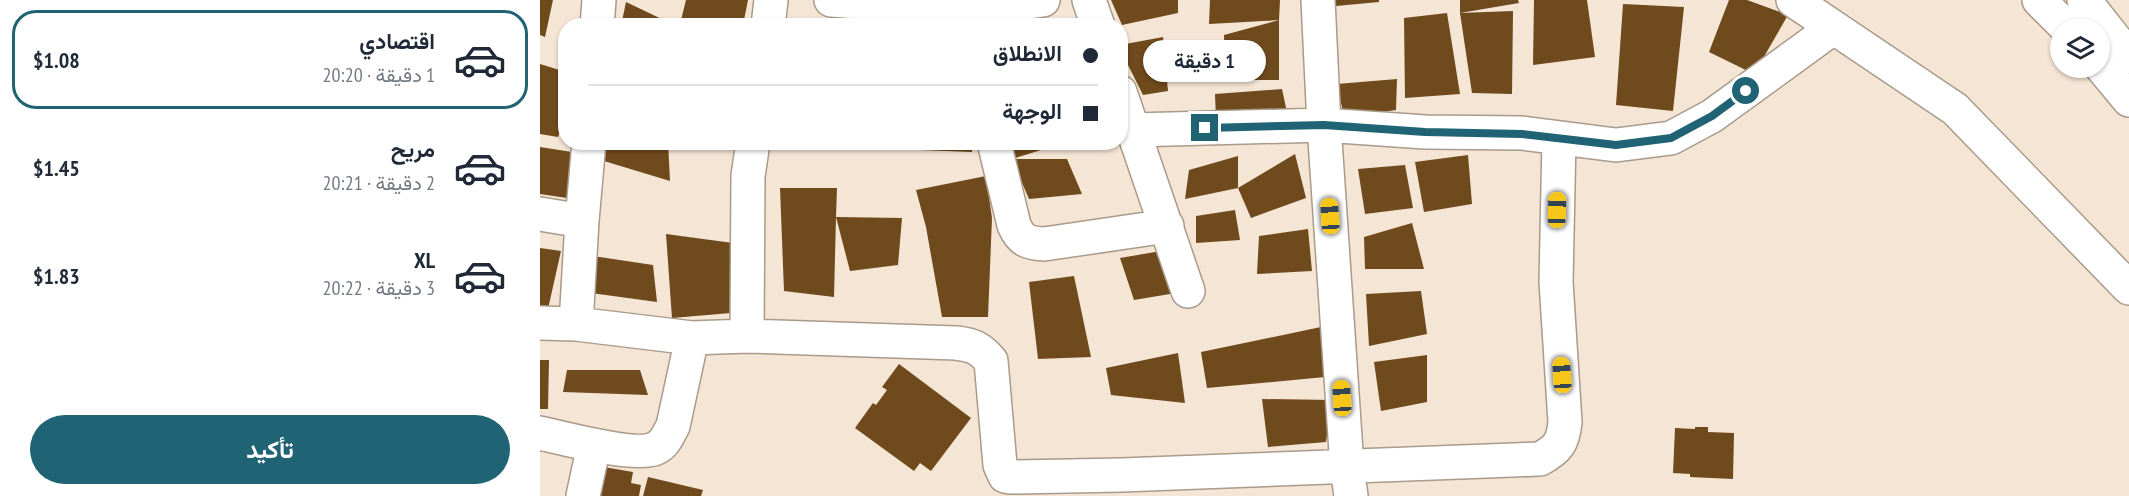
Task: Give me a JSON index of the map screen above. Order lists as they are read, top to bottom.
{
  "page": {
    "list": [
      {
        "name": "اقتصادي",
        "note": "1 دقيقة · 20:20",
        "value": "$1.08"
      },
      {
        "name": "مريح",
        "note": "2 دقيقة · 20:21",
        "value": "$1.45"
      },
      {
        "name": "XL",
        "note": "3 دقيقة · 20:22",
        "value": "$1.83"
      }
    ],
    "banner": ["الانطلاق", "الوجهة"],
    "bubble": "1 دقيقة",
    "buttons": "تأكيد"
  }
}
